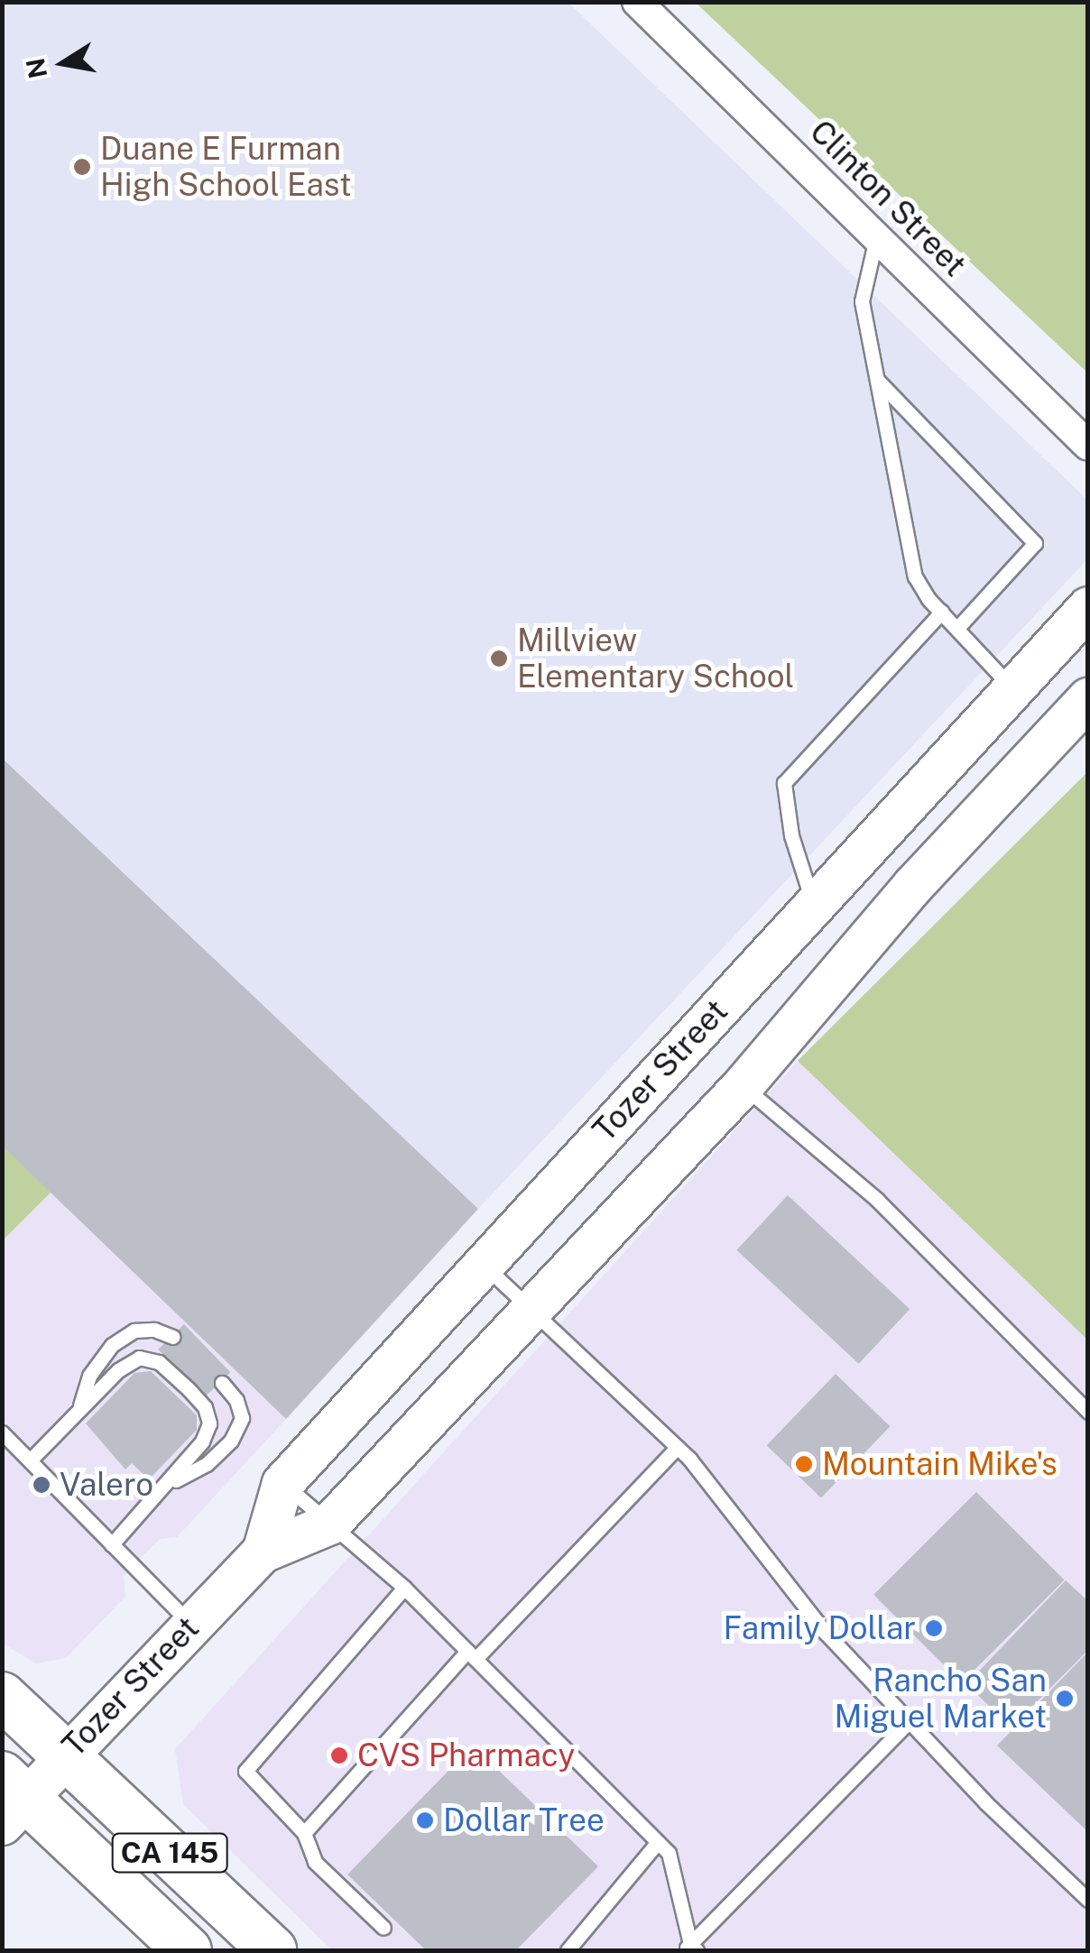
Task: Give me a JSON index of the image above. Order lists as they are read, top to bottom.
{
  "streets": {
    "main road": ["CA 145"],
    "street": ["Clinton Street", "Tozer Street"]
  },
  "crossings": [
    ["Tozer Street", "CA 145"]
  ],
  "places": [
    "Duane E Furman High School East",
    "Millview Elementary School",
    "Mountain Mike's",
    "Valero",
    "Family Dollar",
    "Rancho San Miguel Market",
    "CVS Pharmacy",
    "Dollar Tree"
  ],
  "north": "left"
}
